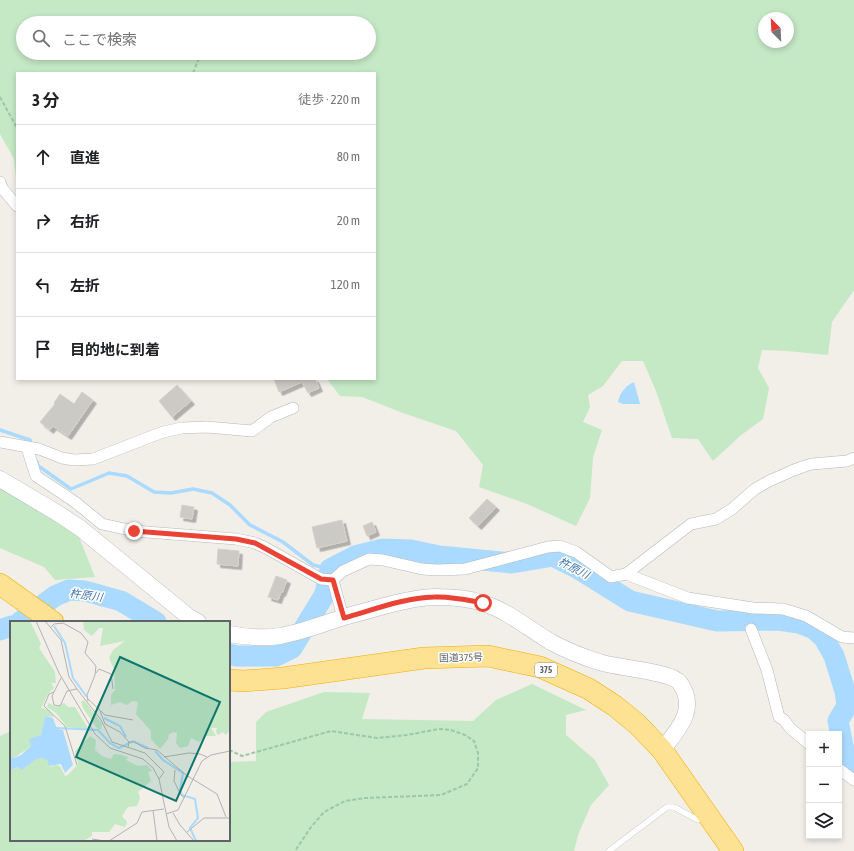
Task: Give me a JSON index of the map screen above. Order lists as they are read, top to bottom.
{
  "streets": {
    "highway": ["国道375号", "375"]
  },
  "water": ["杵原川"],
  "north": "top left",
  "page": {
    "search": "ここで検索",
    "heading": ["3 分", "徒歩 · 220 m"],
    "list": [
      ["直進", "80 m"],
      ["右折", "20 m"],
      ["左折", "120 m"],
      "目的地に到着"
    ],
    "map_buttons": ["+", "−"]
  }
}
